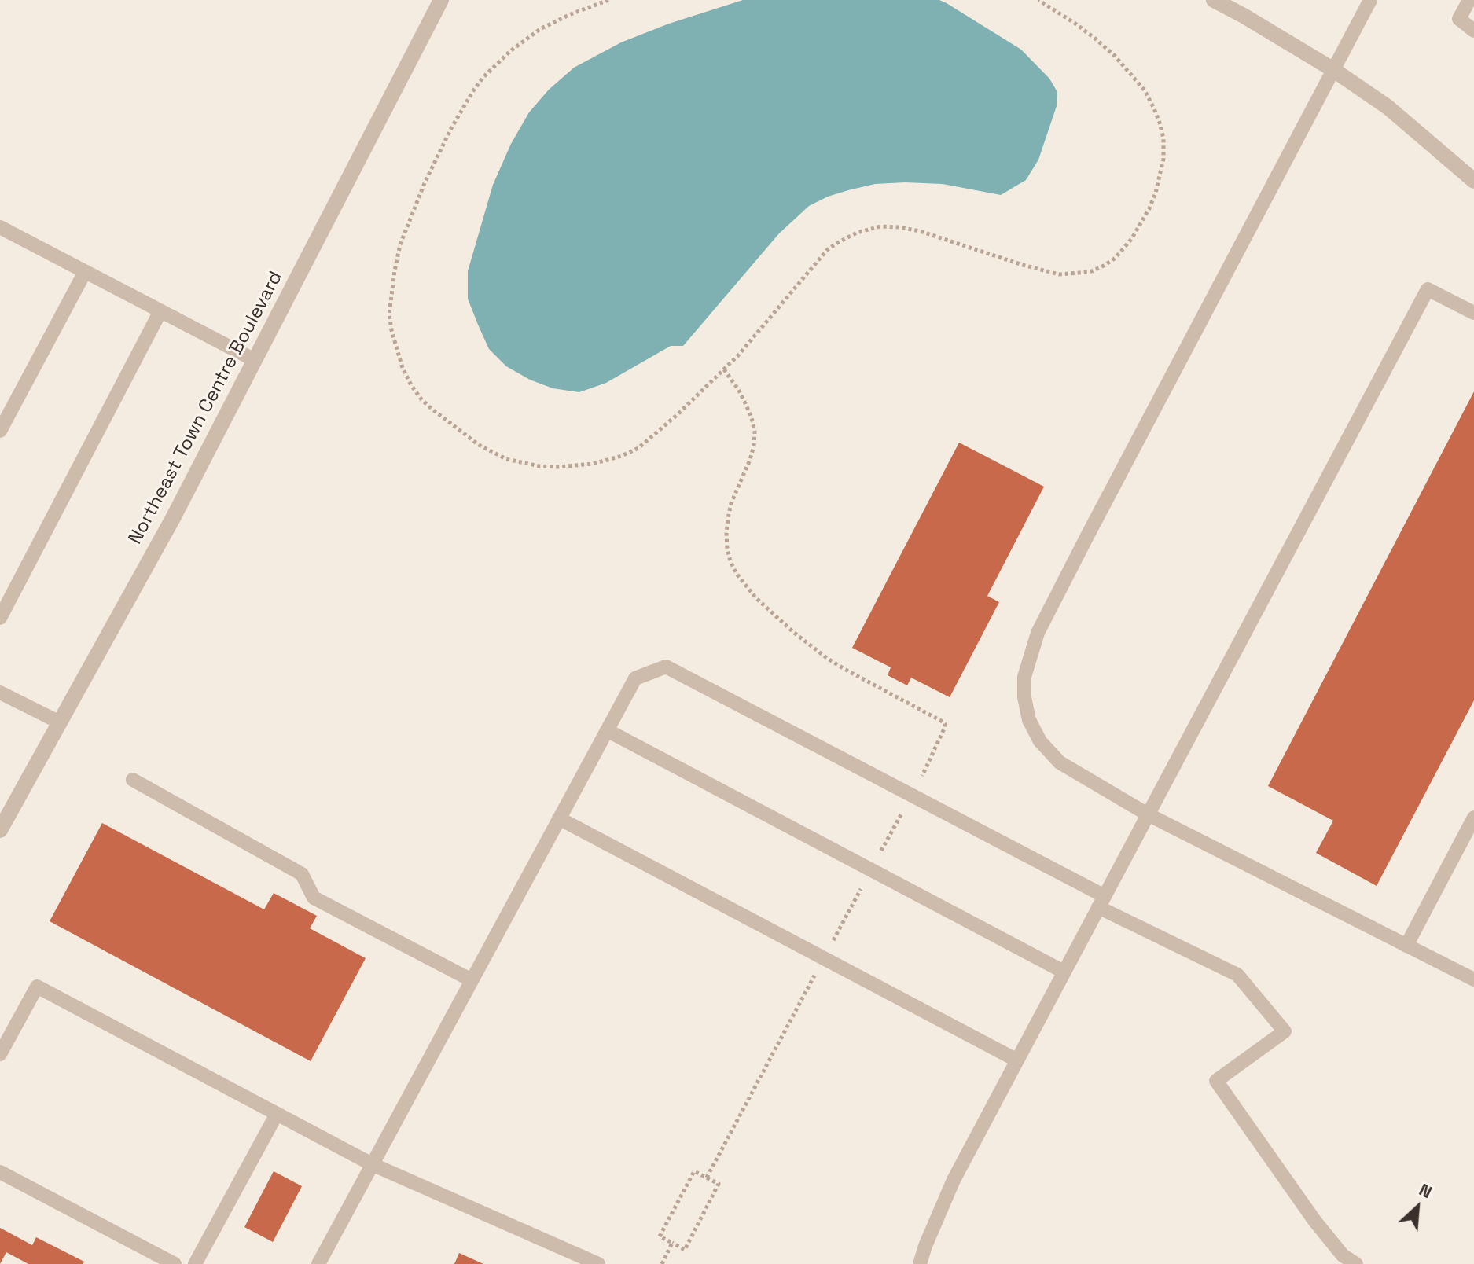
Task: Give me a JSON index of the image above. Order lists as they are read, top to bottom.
{
  "streets": {
    "street": ["Northeast Town Centre Boulevard"]
  },
  "north": "top right"
}
